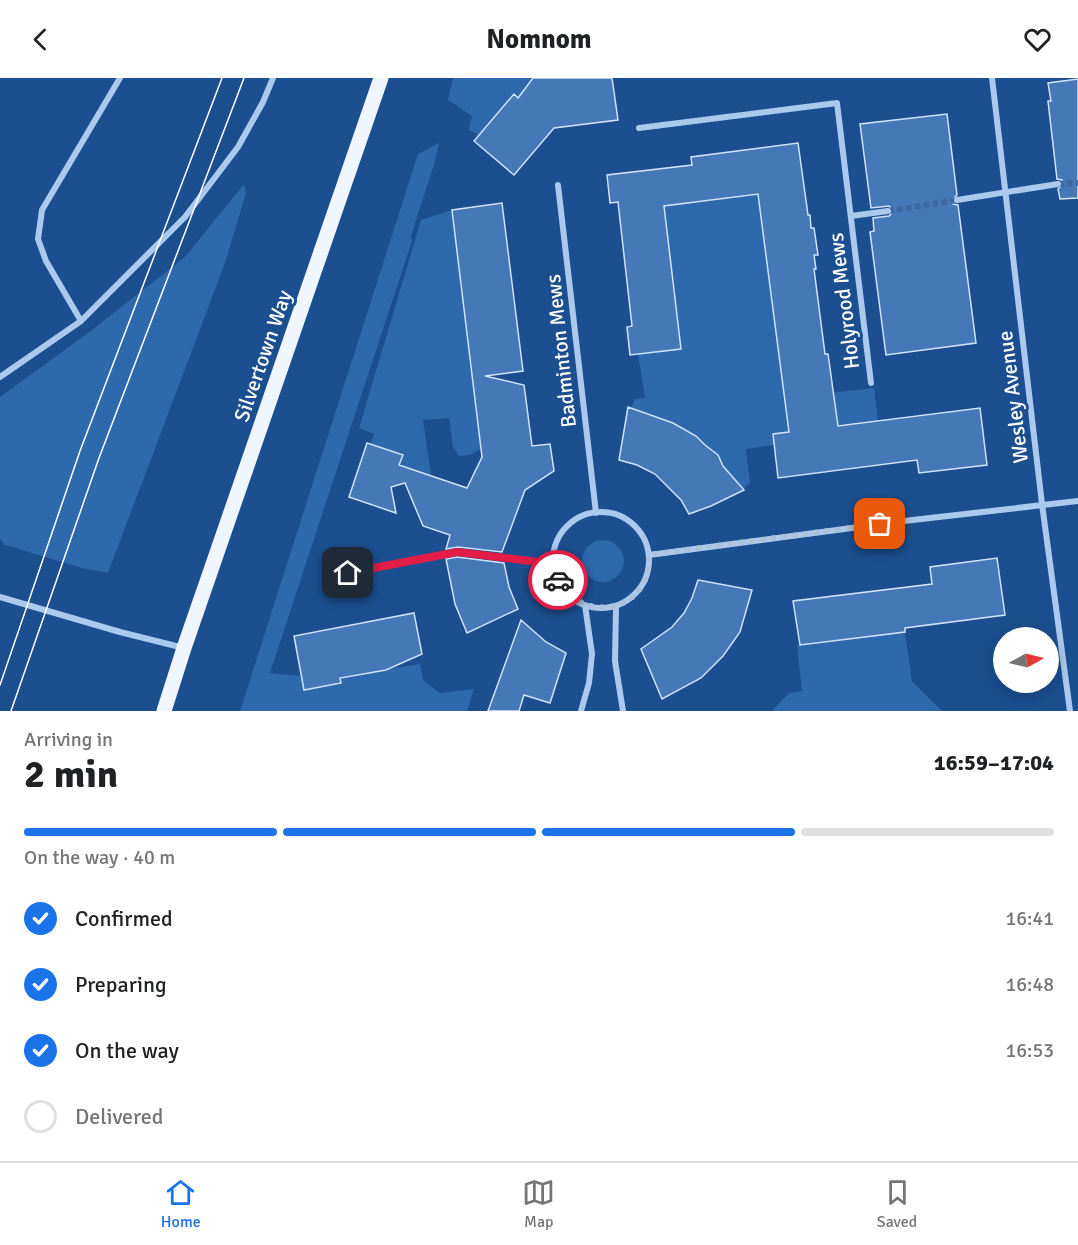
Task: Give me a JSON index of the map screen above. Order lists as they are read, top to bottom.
{
  "streets": {
    "main road": ["Silvertown Way"],
    "street": ["Holyrood Mews", "Badminton Mews", "Wesley Avenue"]
  },
  "north": "right",
  "page": {
    "header": "Nomnom",
    "heading": ["2 min", "Arriving in", "16:59–17:04"],
    "bar": "On the way · 40 m",
    "list": [
      ["Confirmed", "16:41"],
      ["Preparing", "16:48"],
      ["On the way", "16:53"],
      "Delivered"
    ],
    "tabs": ["Home", "Map", "Saved"]
  }
}
